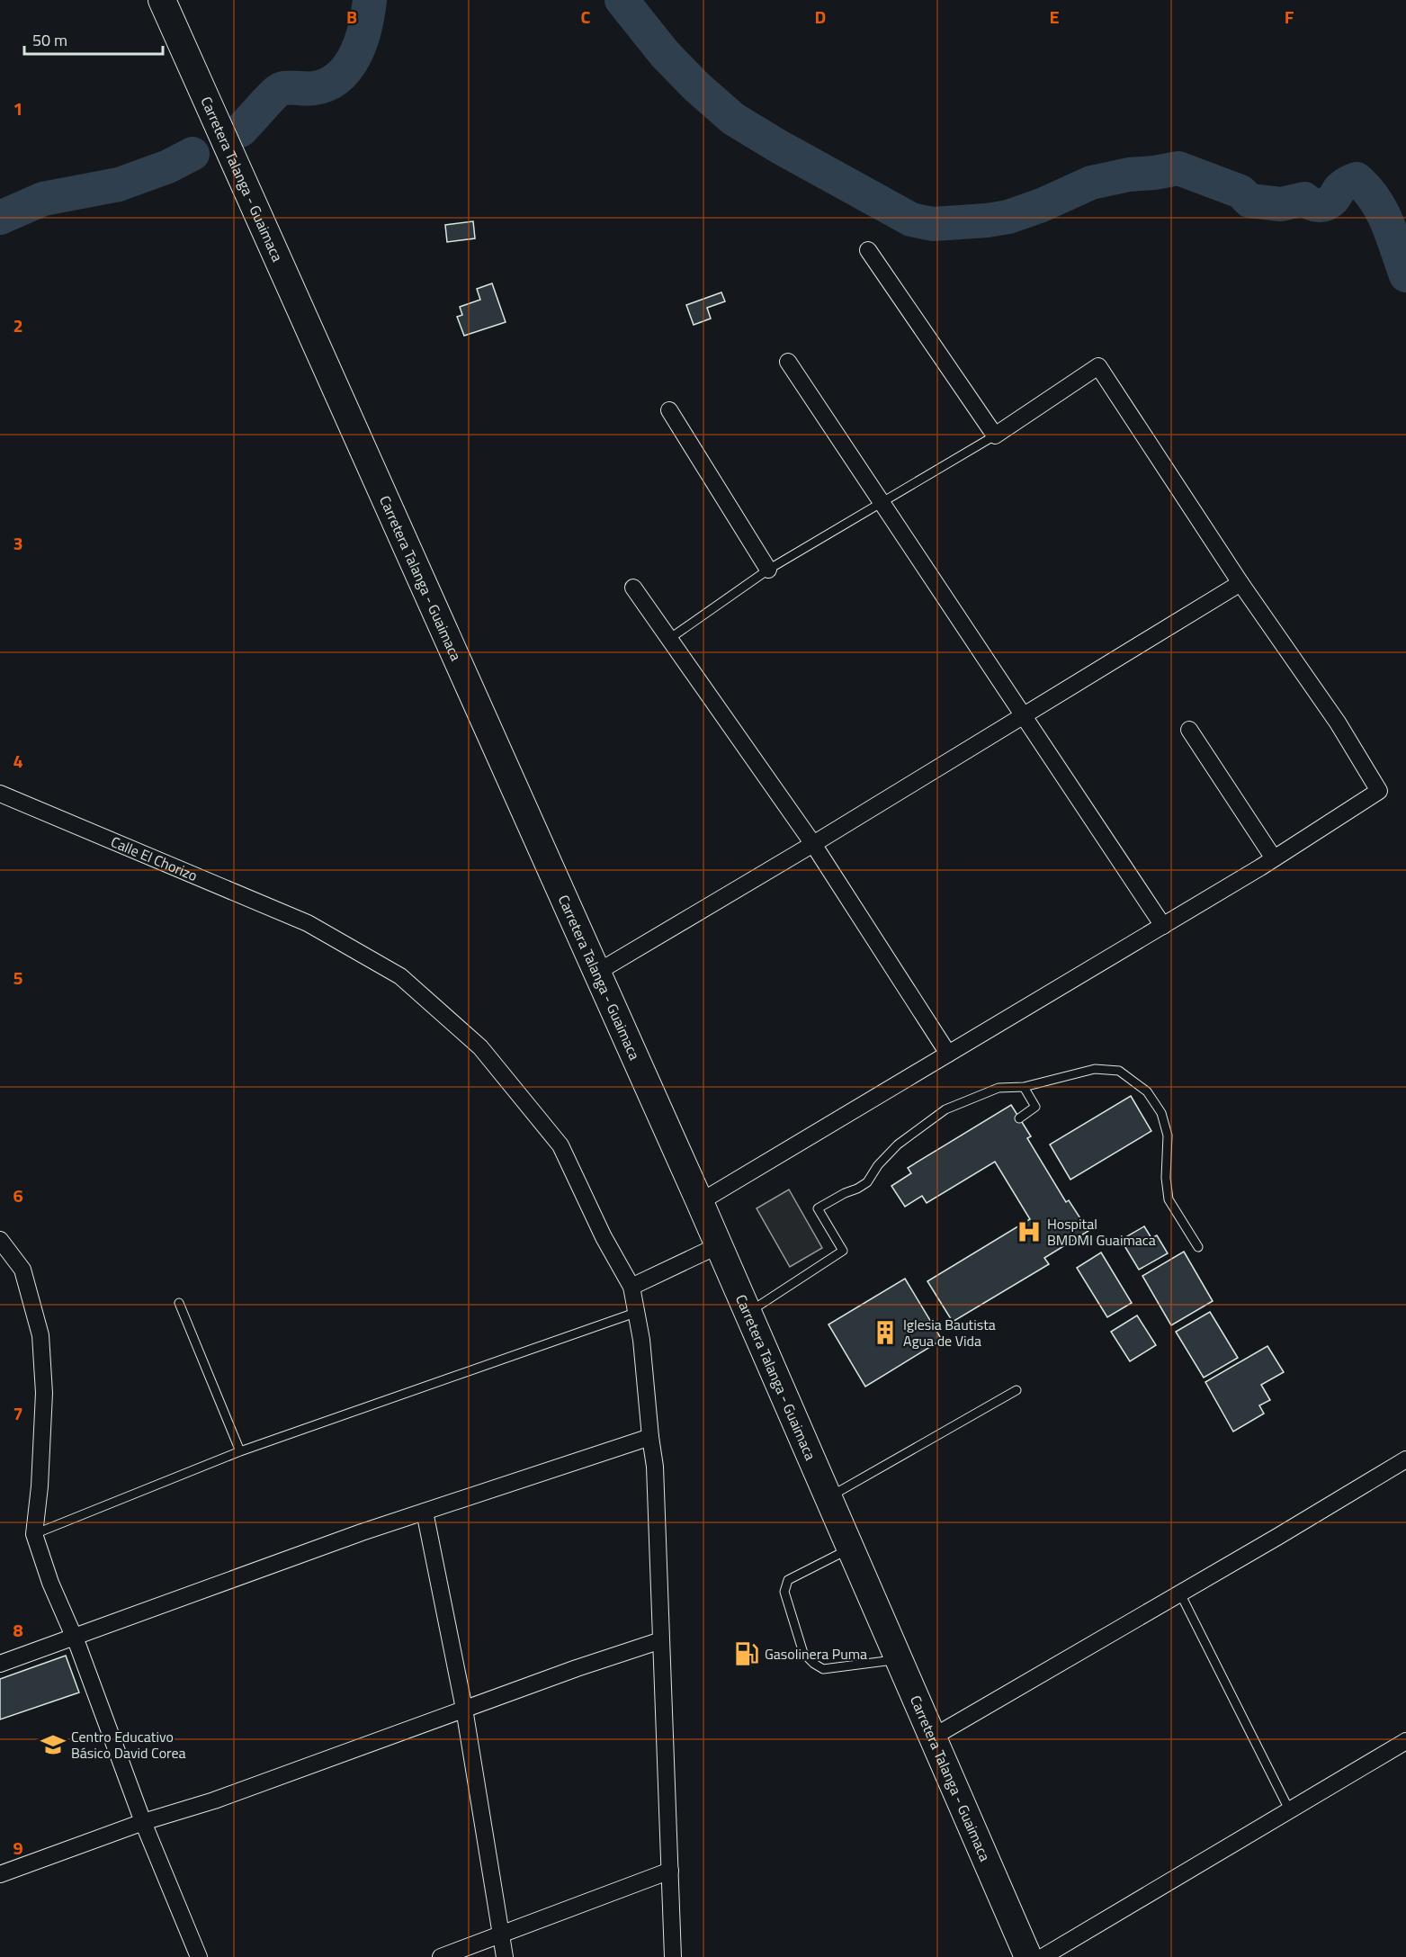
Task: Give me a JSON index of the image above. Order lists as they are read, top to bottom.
{
  "streets": {
    "main road": ["Carretera Talanga - Guaimaca"],
    "street": ["Calle El Chorizo"]
  },
  "places": {
    "hospital": ["Hospital BMDMI Guaimaca"],
    "building": ["Iglesia Bautista Agua de Vida"],
    "fuel station": ["Gasolinera Puma"],
    "school or university": ["Centro Educativo Básico David Corea"]
  },
  "scale_bar": "50 m",
  "grid": {
    "columns": [
      "B",
      "C",
      "D",
      "E",
      "F"
    ],
    "rows": [
      "1",
      "2",
      "3",
      "4",
      "5",
      "6",
      "7",
      "8",
      "9"
    ]
  }
}
